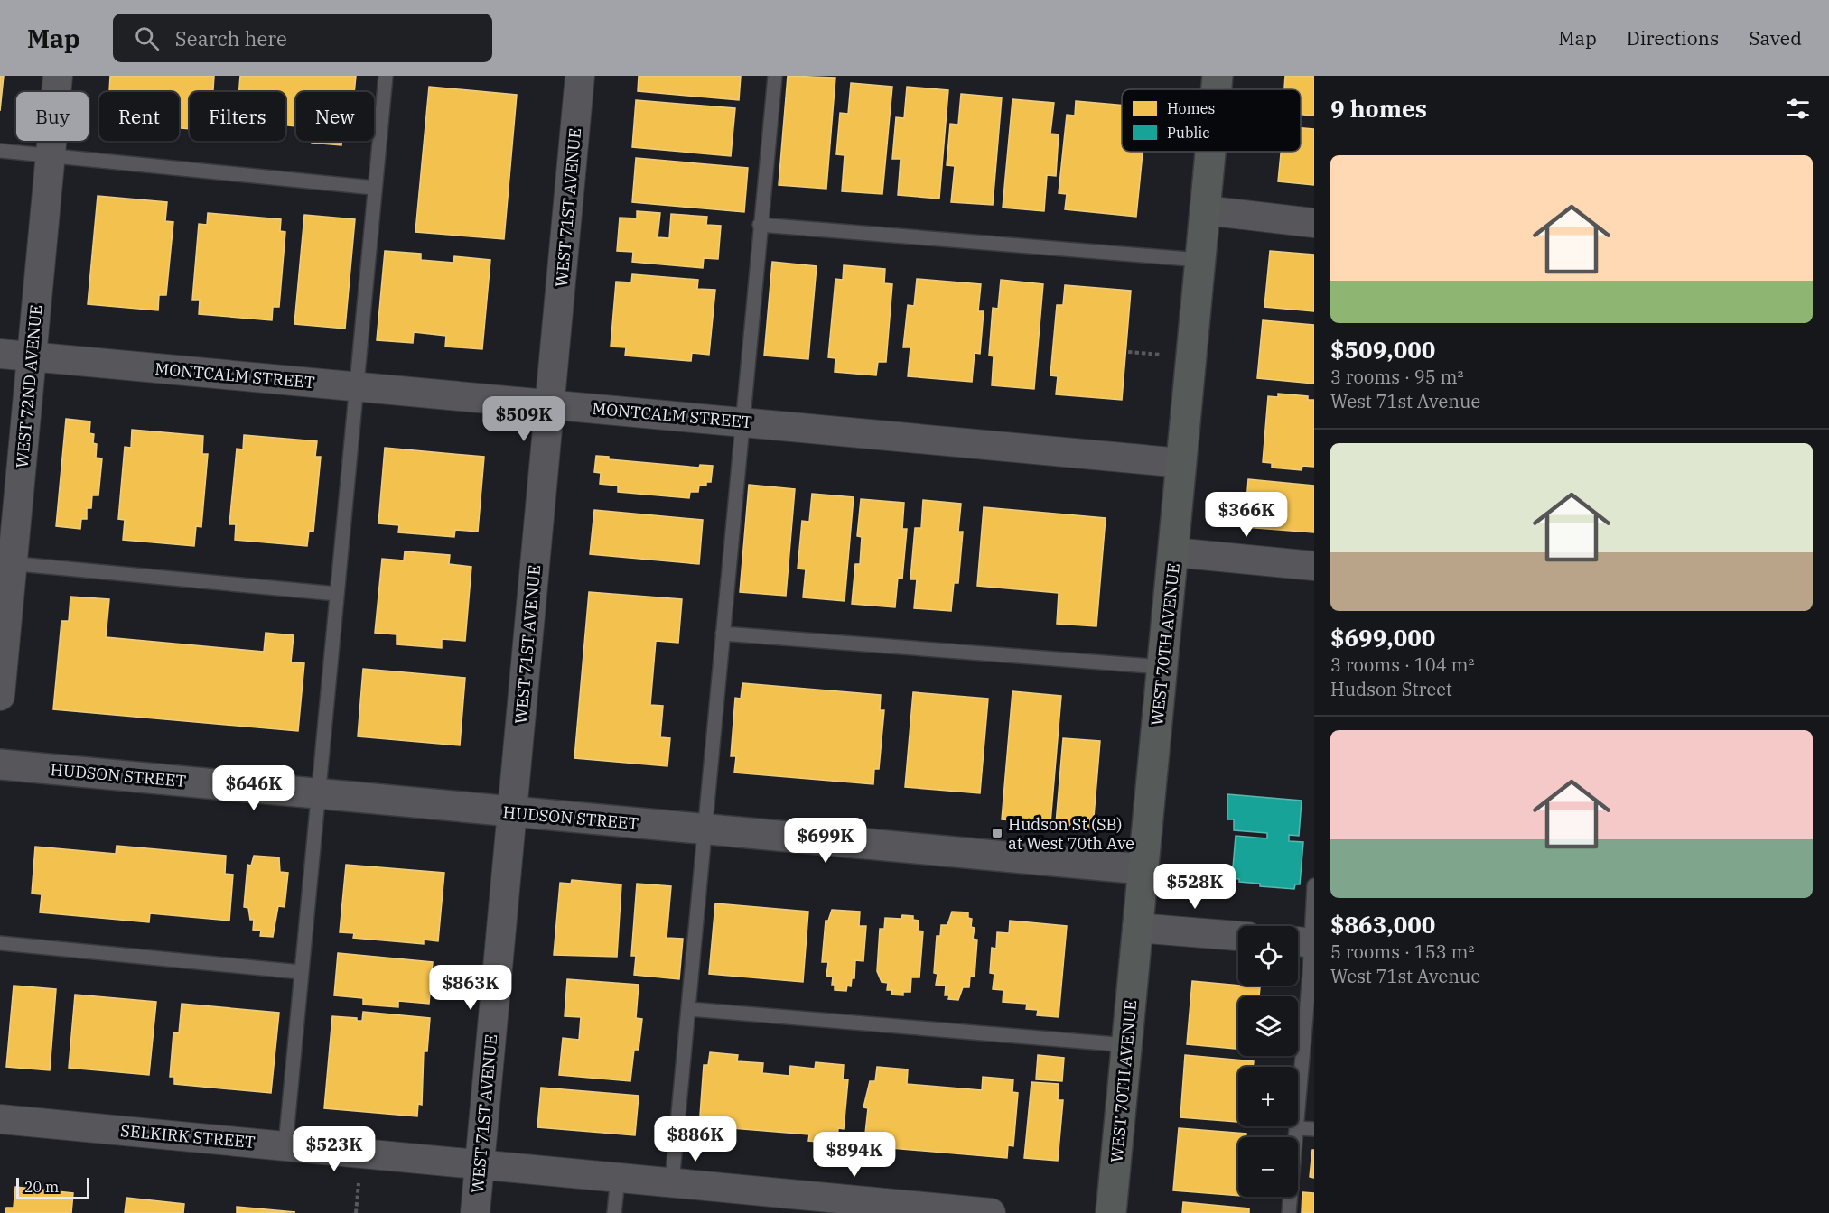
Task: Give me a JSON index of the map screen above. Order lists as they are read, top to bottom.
{
  "streets": {
    "highway": ["WEST 70TH AVENUE"],
    "street": [
      "WEST 71ST AVENUE",
      "MONTCALM STREET",
      "WEST 72ND AVENUE",
      "HUDSON STREET",
      "SELKIRK STREET"
    ]
  },
  "crossings": [
    ["WEST 71ST AVENUE", "MONTCALM STREET"],
    ["WEST 71ST AVENUE", "HUDSON STREET"],
    ["WEST 71ST AVENUE", "SELKIRK STREET"],
    ["MONTCALM STREET", "WEST 72ND AVENUE"],
    ["MONTCALM STREET", "WEST 70TH AVENUE"],
    ["WEST 70TH AVENUE", "HUDSON STREET"]
  ],
  "places": {
    "transit": ["Hudson St (SB) at West 70th Ave"]
  },
  "legend": ["Homes", "Public"],
  "scale_bar": "20 m",
  "page": {
    "header": "Map",
    "search": "Search here",
    "nav": ["Map", "Directions", "Saved"],
    "heading": "9 homes",
    "chip": [
      "Buy",
      "Rent",
      "Filters",
      "New"
    ],
    "list": [
      {
        "name": "$509,000",
        "note": "3 rooms · 95 m² · West 71st Avenue"
      },
      {
        "name": "$699,000",
        "note": "3 rooms · 104 m² · Hudson Street"
      },
      {
        "name": "$863,000",
        "note": "5 rooms · 153 m² · West 71st Avenue"
      }
    ],
    "price": [
      "$509K",
      "$366K",
      "$646K",
      "$699K",
      "$528K",
      "$863K",
      "$886K",
      "$523K",
      "$894K"
    ],
    "map_buttons": ["+", "−"],
    "scale": "20 m"
  }
}
